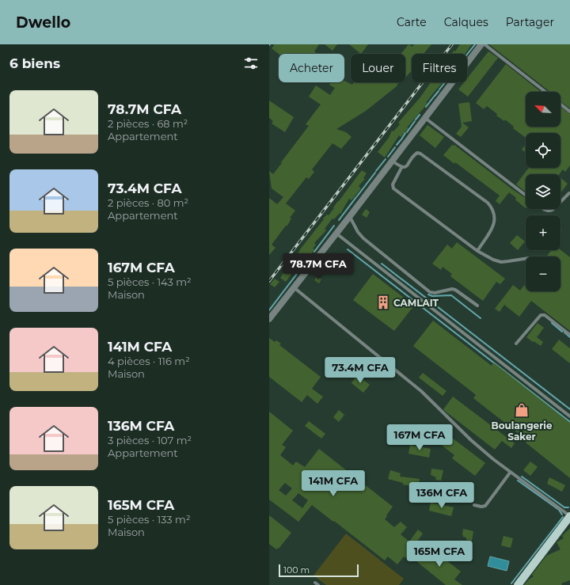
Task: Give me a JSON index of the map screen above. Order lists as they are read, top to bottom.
{
  "places": {
    "building": ["CAMLAIT"],
    "shop": ["Boulangerie Saker"]
  },
  "scale_bar": "100 m",
  "north": "top left",
  "page": {
    "header": "Dwello",
    "nav": ["Carte", "Calques", "Partager"],
    "heading": "6 biens",
    "chip": ["Acheter", "Louer", "Filtres"],
    "list": [
      {
        "name": "78.7M CFA",
        "note": "2 pièces · 68 m² · Appartement"
      },
      {
        "name": "73.4M CFA",
        "note": "2 pièces · 80 m² · Appartement"
      },
      {
        "name": "167M CFA",
        "note": "5 pièces · 143 m² · Maison"
      },
      {
        "name": "141M CFA",
        "note": "4 pièces · 116 m² · Maison"
      },
      {
        "name": "136M CFA",
        "note": "3 pièces · 107 m² · Appartement"
      },
      {
        "name": "165M CFA",
        "note": "5 pièces · 133 m² · Maison"
      }
    ],
    "map_buttons": ["+", "−"],
    "price": [
      "78.7M CFA",
      "73.4M CFA",
      "167M CFA",
      "141M CFA",
      "136M CFA",
      "165M CFA"
    ],
    "scale": "100 m"
  }
}
